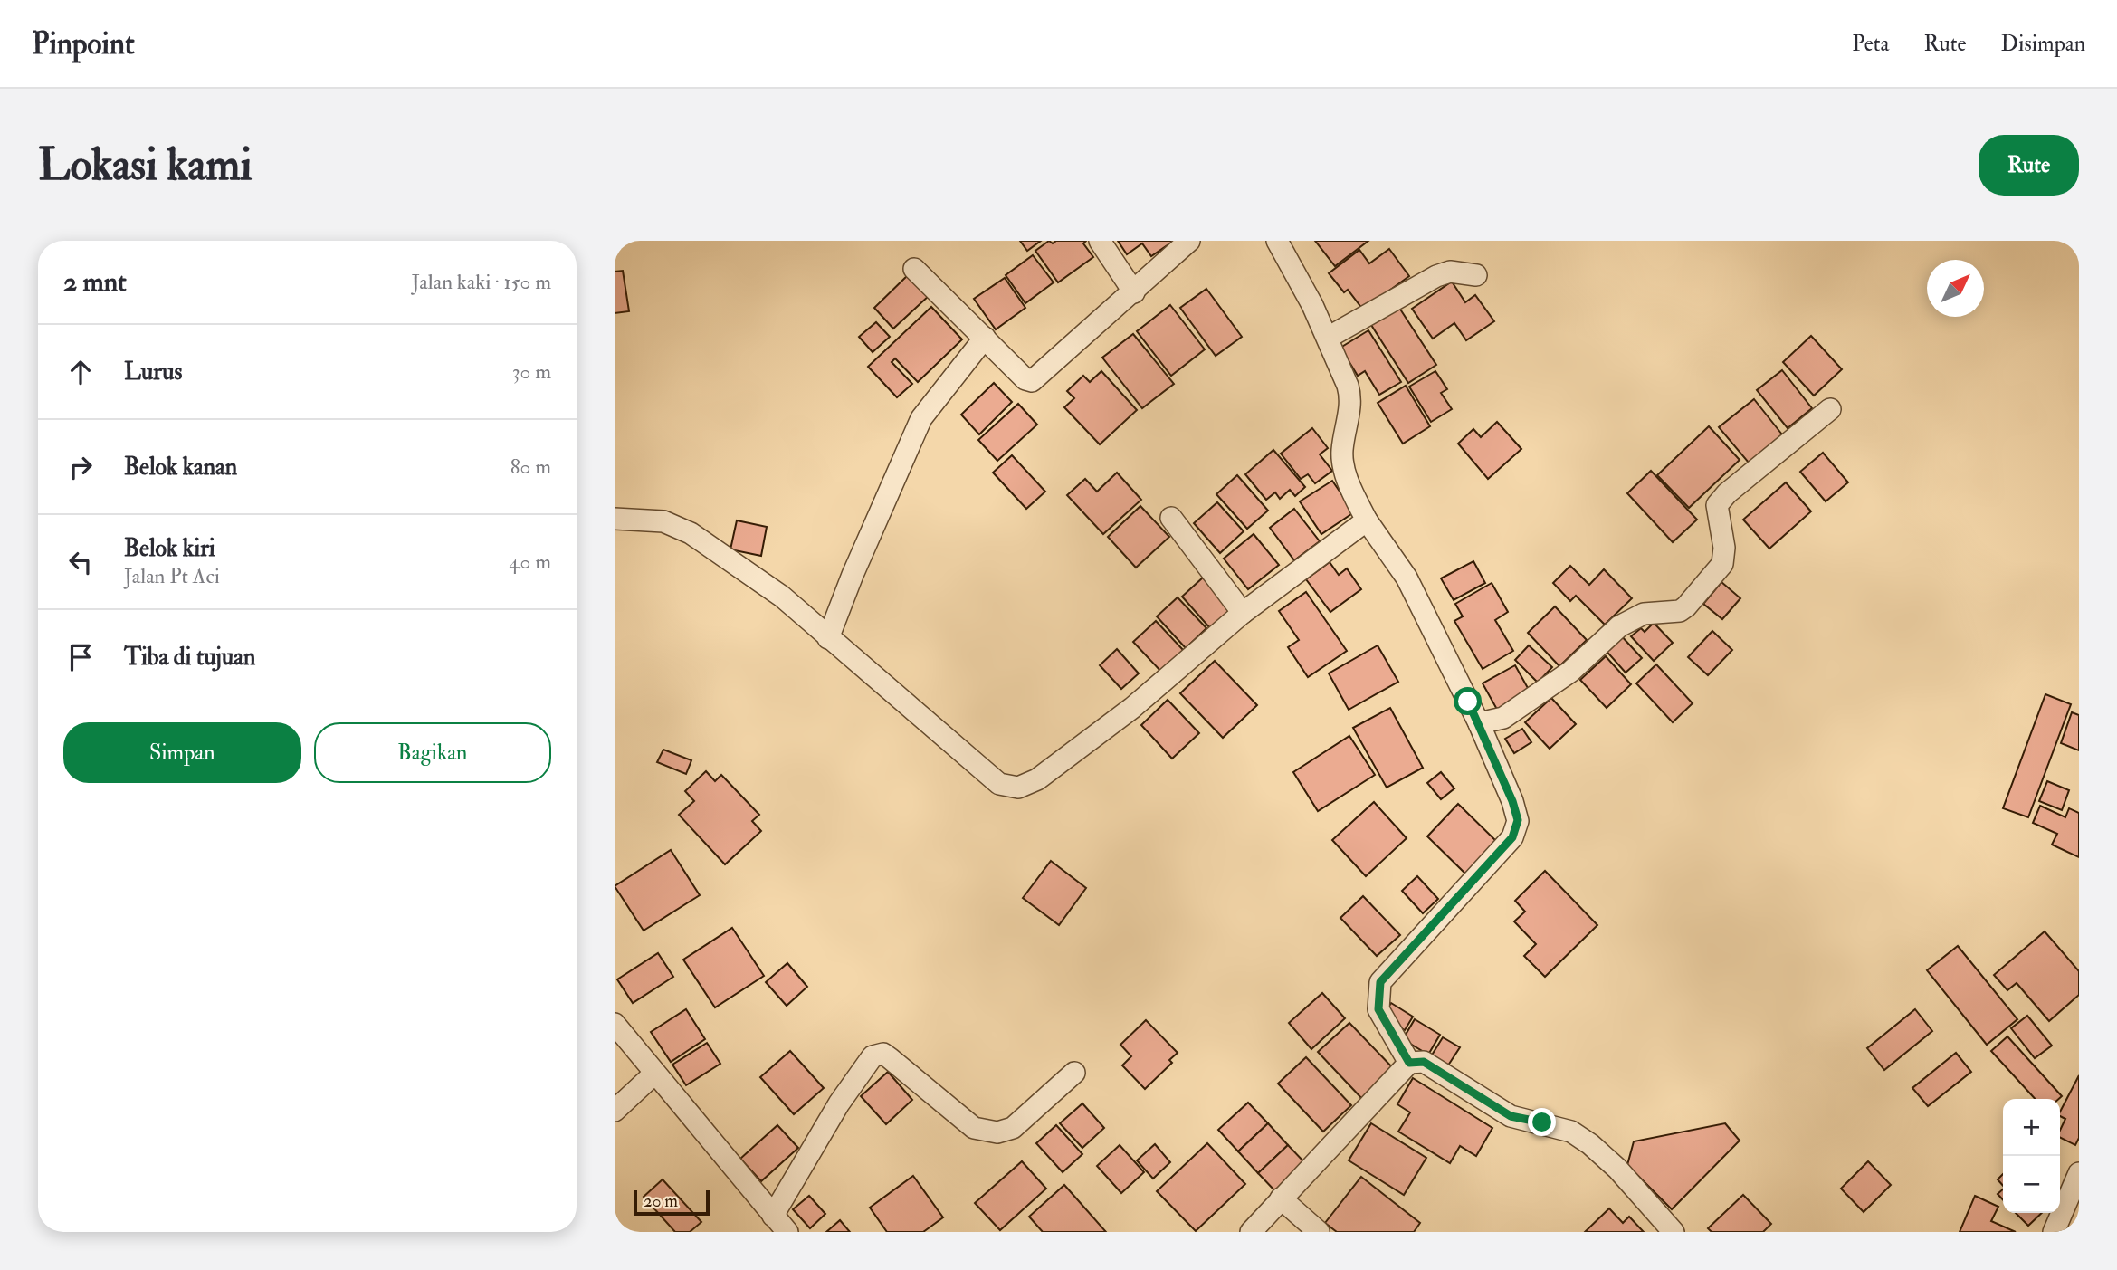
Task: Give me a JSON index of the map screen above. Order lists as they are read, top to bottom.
{
  "scale_bar": "20 m",
  "north": "top right",
  "page": {
    "header": "Pinpoint",
    "nav": ["Peta", "Rute", "Disimpan"],
    "buttons": [
      "Rute",
      ["Simpan", "Bagikan"]
    ],
    "title": "Lokasi kami",
    "heading": ["2 mnt", "Jalan kaki · 150 m"],
    "list": [
      ["Lurus", "30 m"],
      ["Belok kanan", "80 m"],
      ["Belok kiri", "Jalan Pt Aci", "40 m"],
      "Tiba di tujuan"
    ],
    "map_buttons": ["+", "−"],
    "scale": "20 m"
  }
}
